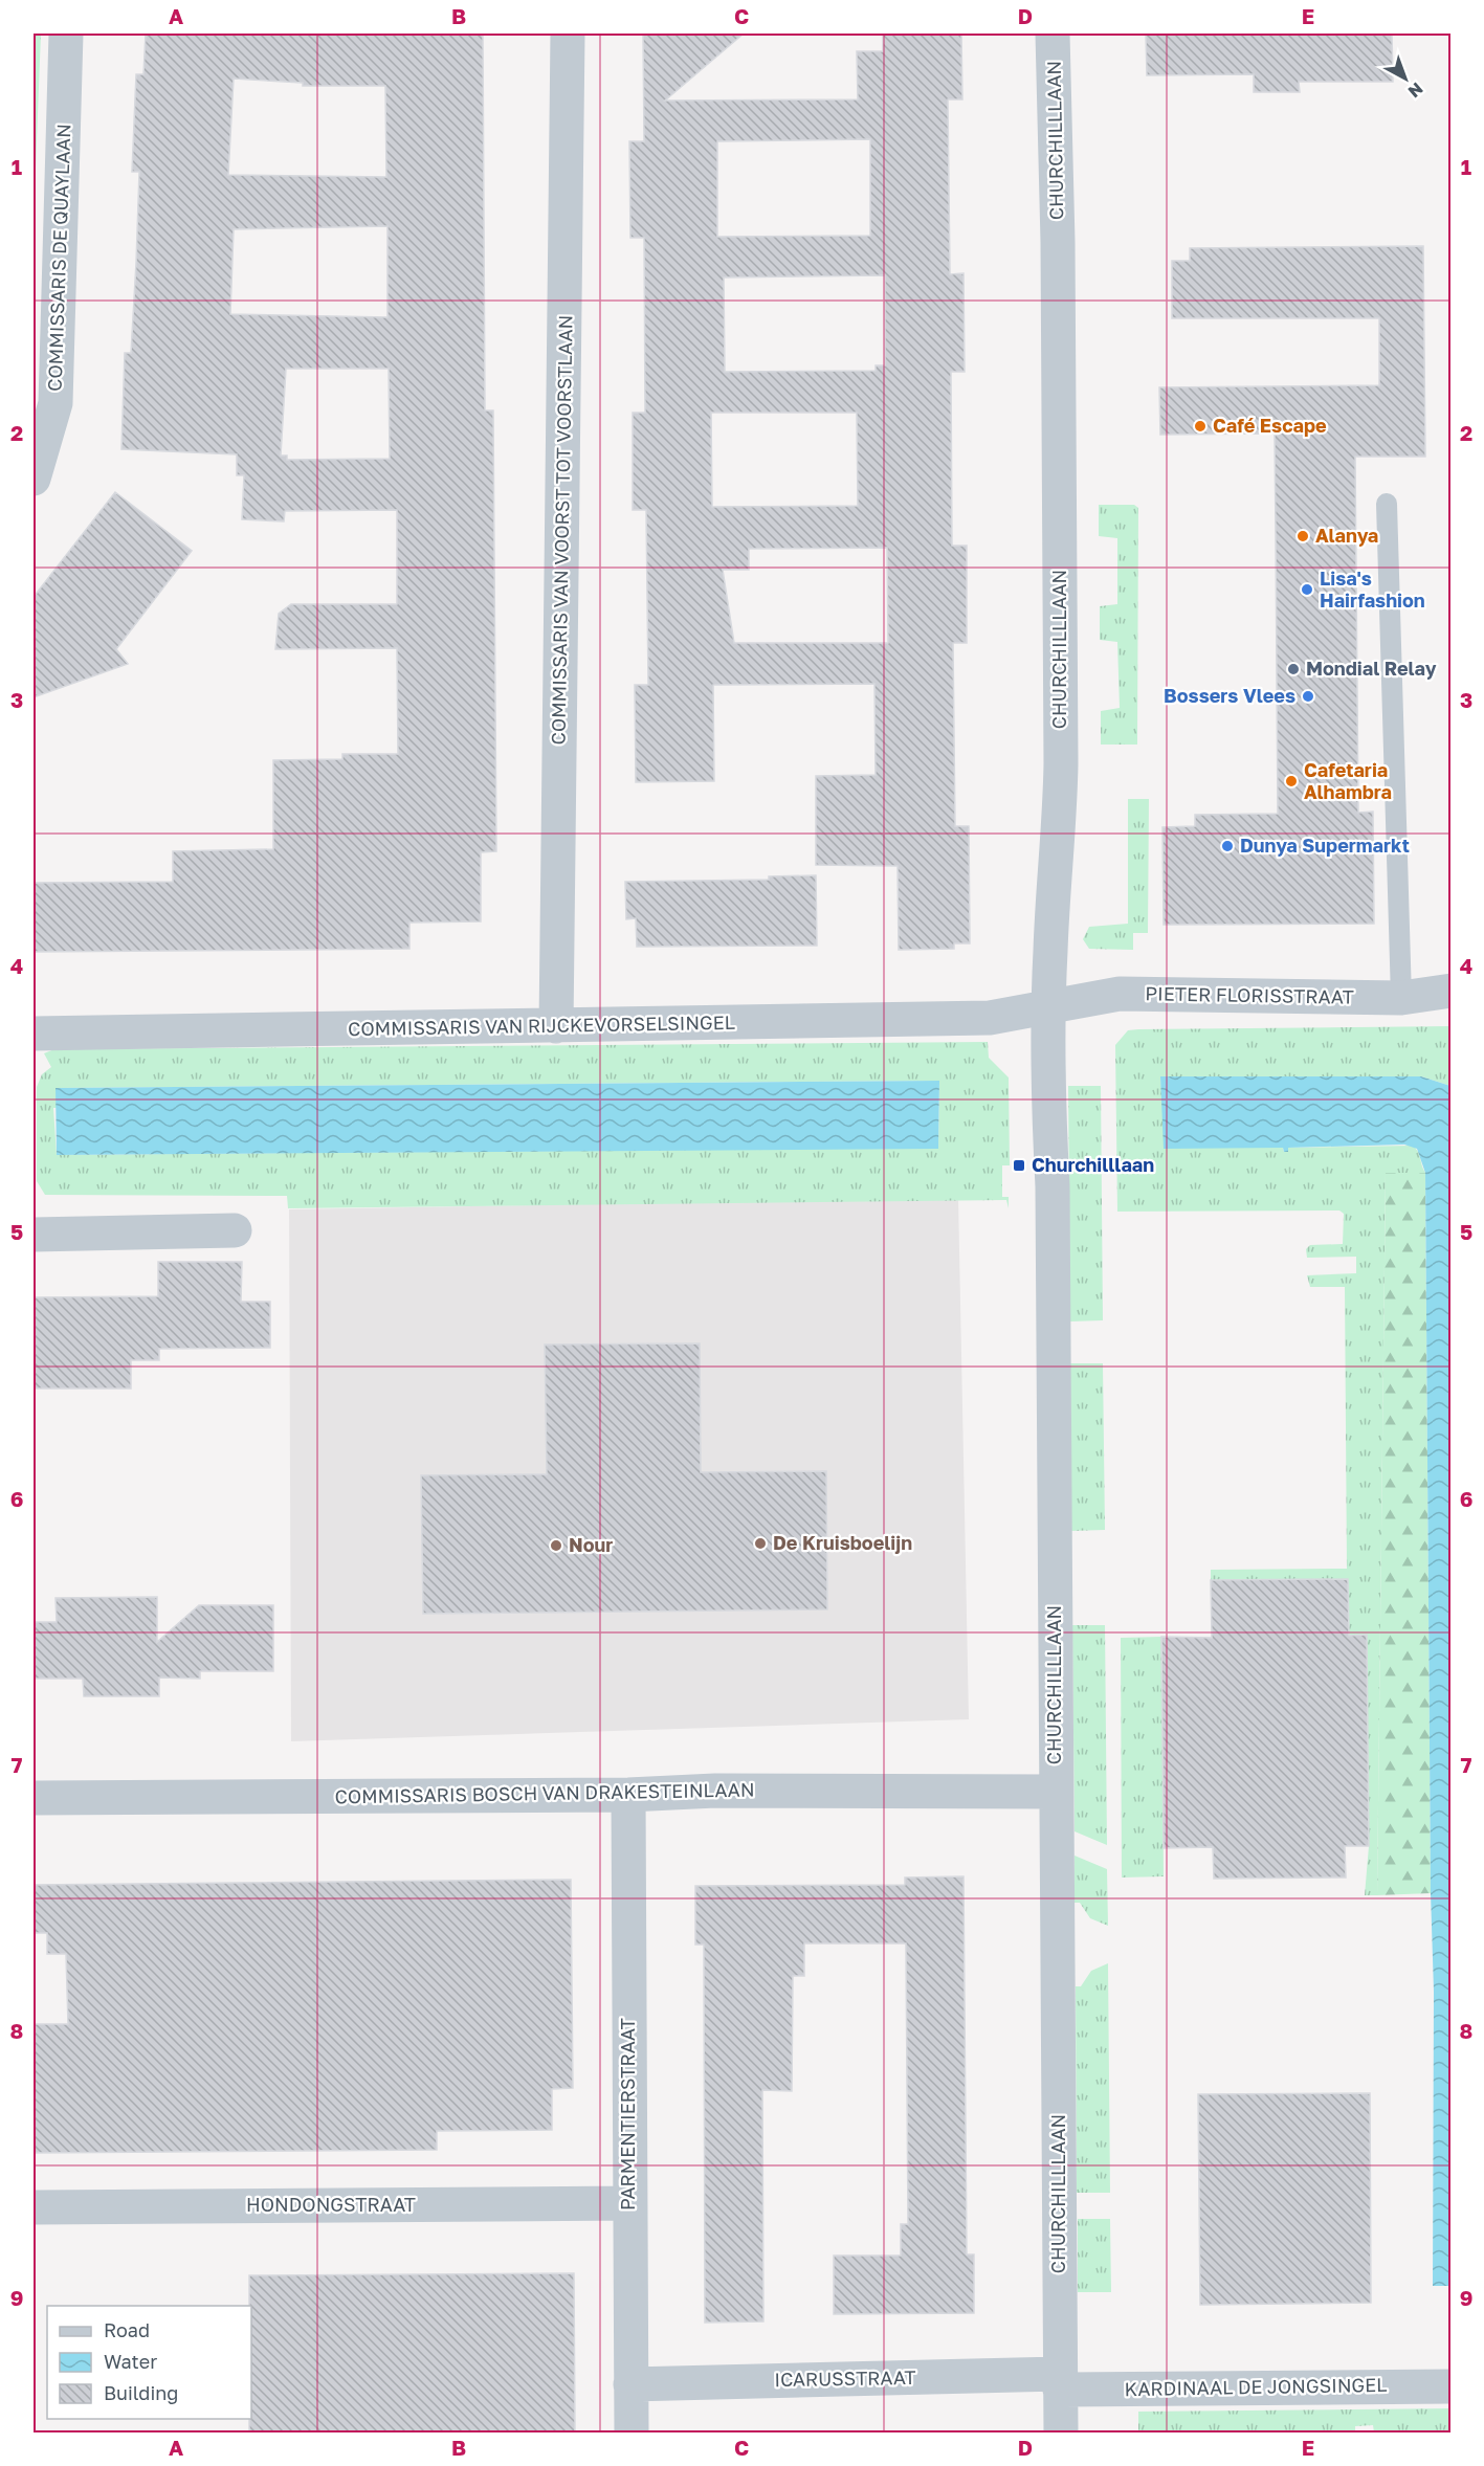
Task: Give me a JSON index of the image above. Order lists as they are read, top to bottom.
{
  "streets": {
    "street": [
      "CHURCHILLLAAN",
      "COMMISSARIS DE QUAYLAAN",
      "COMMISSARIS VAN VOORST TOT VOORSTLAAN",
      "PIETER FLORISSTRAAT",
      "COMMISSARIS VAN RIJCKEVORSELSINGEL",
      "COMMISSARIS BOSCH VAN DRAKESTEINLAAN",
      "PARMENTIERSTRAAT",
      "HONDONGSTRAAT",
      "ICARUSSTRAAT",
      "KARDINAAL DE JONGSINGEL"
    ]
  },
  "crossings": [
    ["CHURCHILLLAAN", "PIETER FLORISSTRAAT"],
    ["CHURCHILLLAAN", "COMMISSARIS VAN RIJCKEVORSELSINGEL"],
    ["CHURCHILLLAAN", "COMMISSARIS BOSCH VAN DRAKESTEINLAAN"],
    ["CHURCHILLLAAN", "ICARUSSTRAAT"],
    ["CHURCHILLLAAN", "KARDINAAL DE JONGSINGEL"],
    ["COMMISSARIS VAN VOORST TOT VOORSTLAAN", "COMMISSARIS VAN RIJCKEVORSELSINGEL"],
    ["PIETER FLORISSTRAAT", "COMMISSARIS VAN RIJCKEVORSELSINGEL"],
    ["COMMISSARIS BOSCH VAN DRAKESTEINLAAN", "PARMENTIERSTRAAT"],
    ["PARMENTIERSTRAAT", "HONDONGSTRAAT"],
    ["PARMENTIERSTRAAT", "ICARUSSTRAAT"],
    ["ICARUSSTRAAT", "KARDINAAL DE JONGSINGEL"]
  ],
  "places": {
    "other": [
      "Café Escape",
      "Alanya",
      "Lisa's Hairfashion",
      "Mondial Relay",
      "Bossers Vlees",
      "Cafetaria Alhambra",
      "Dunya Supermarkt",
      "De Kruisboelijn",
      "Nour"
    ],
    "transit": ["Churchilllaan"]
  },
  "legend": ["Road", "Water", "Building"],
  "north": "bottom right",
  "grid": {
    "columns": [
      "A",
      "B",
      "C",
      "D",
      "E"
    ],
    "rows": [
      "1",
      "2",
      "3",
      "4",
      "5",
      "6",
      "7",
      "8",
      "9"
    ]
  }
}
